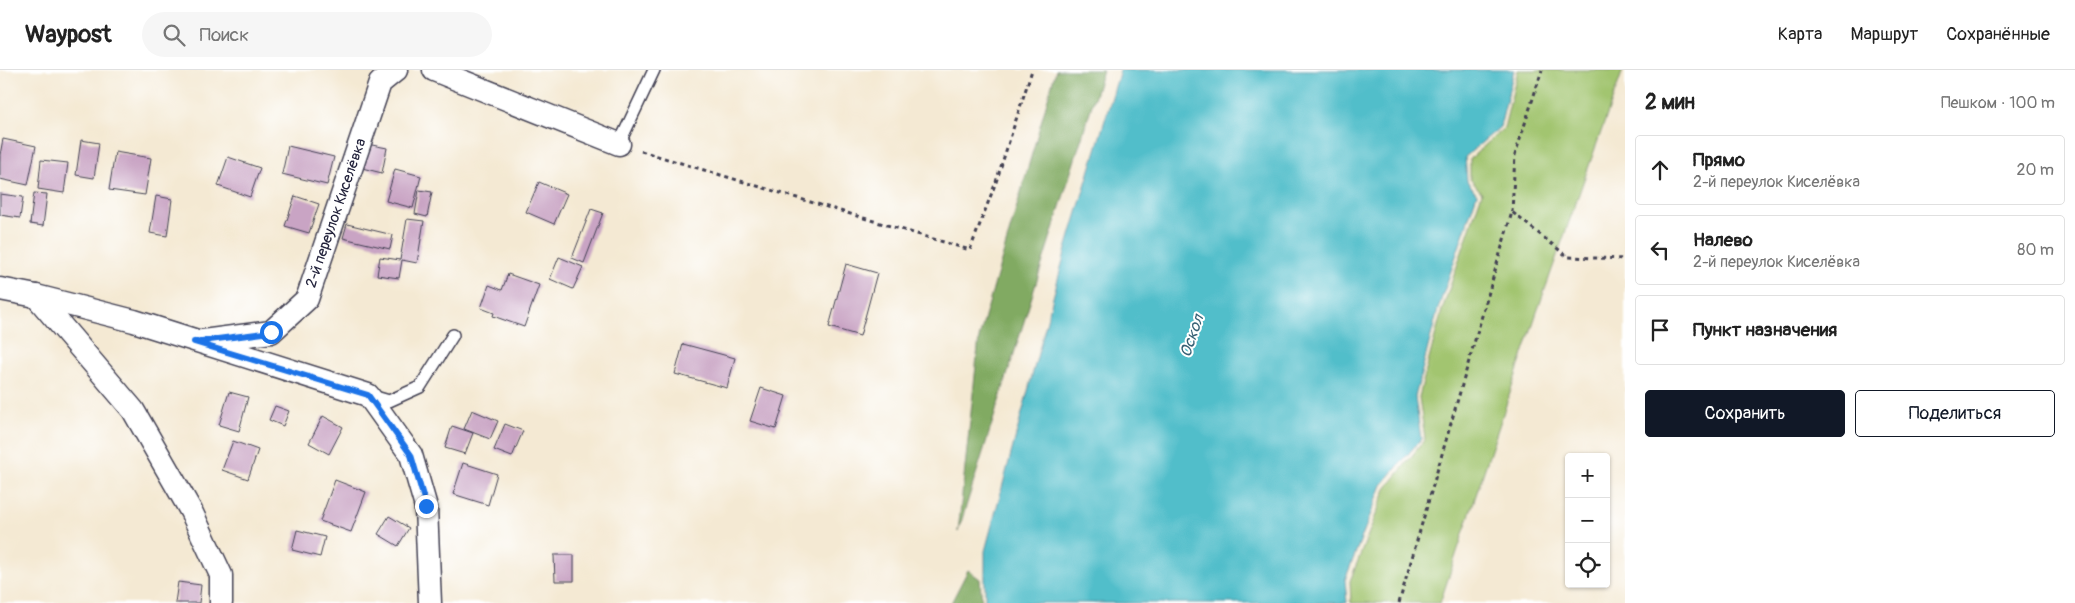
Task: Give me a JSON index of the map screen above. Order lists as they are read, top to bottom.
{
  "streets": {
    "street": ["2-й переулок Киселёвка"]
  },
  "water": ["Оскол"],
  "page": {
    "header": "Waypost",
    "search": "Поиск",
    "nav": ["Карта", "Маршрут", "Сохранённые"],
    "heading": ["2 мин", "Пешком · 100 m"],
    "list": [
      ["Прямо", "2-й переулок Киселёвка", "20 m"],
      ["Налево", "2-й переулок Киселёвка", "80 m"],
      "Пункт назначения"
    ],
    "buttons": ["Сохранить", "Поделиться"],
    "map_buttons": ["+", "−"]
  }
}
